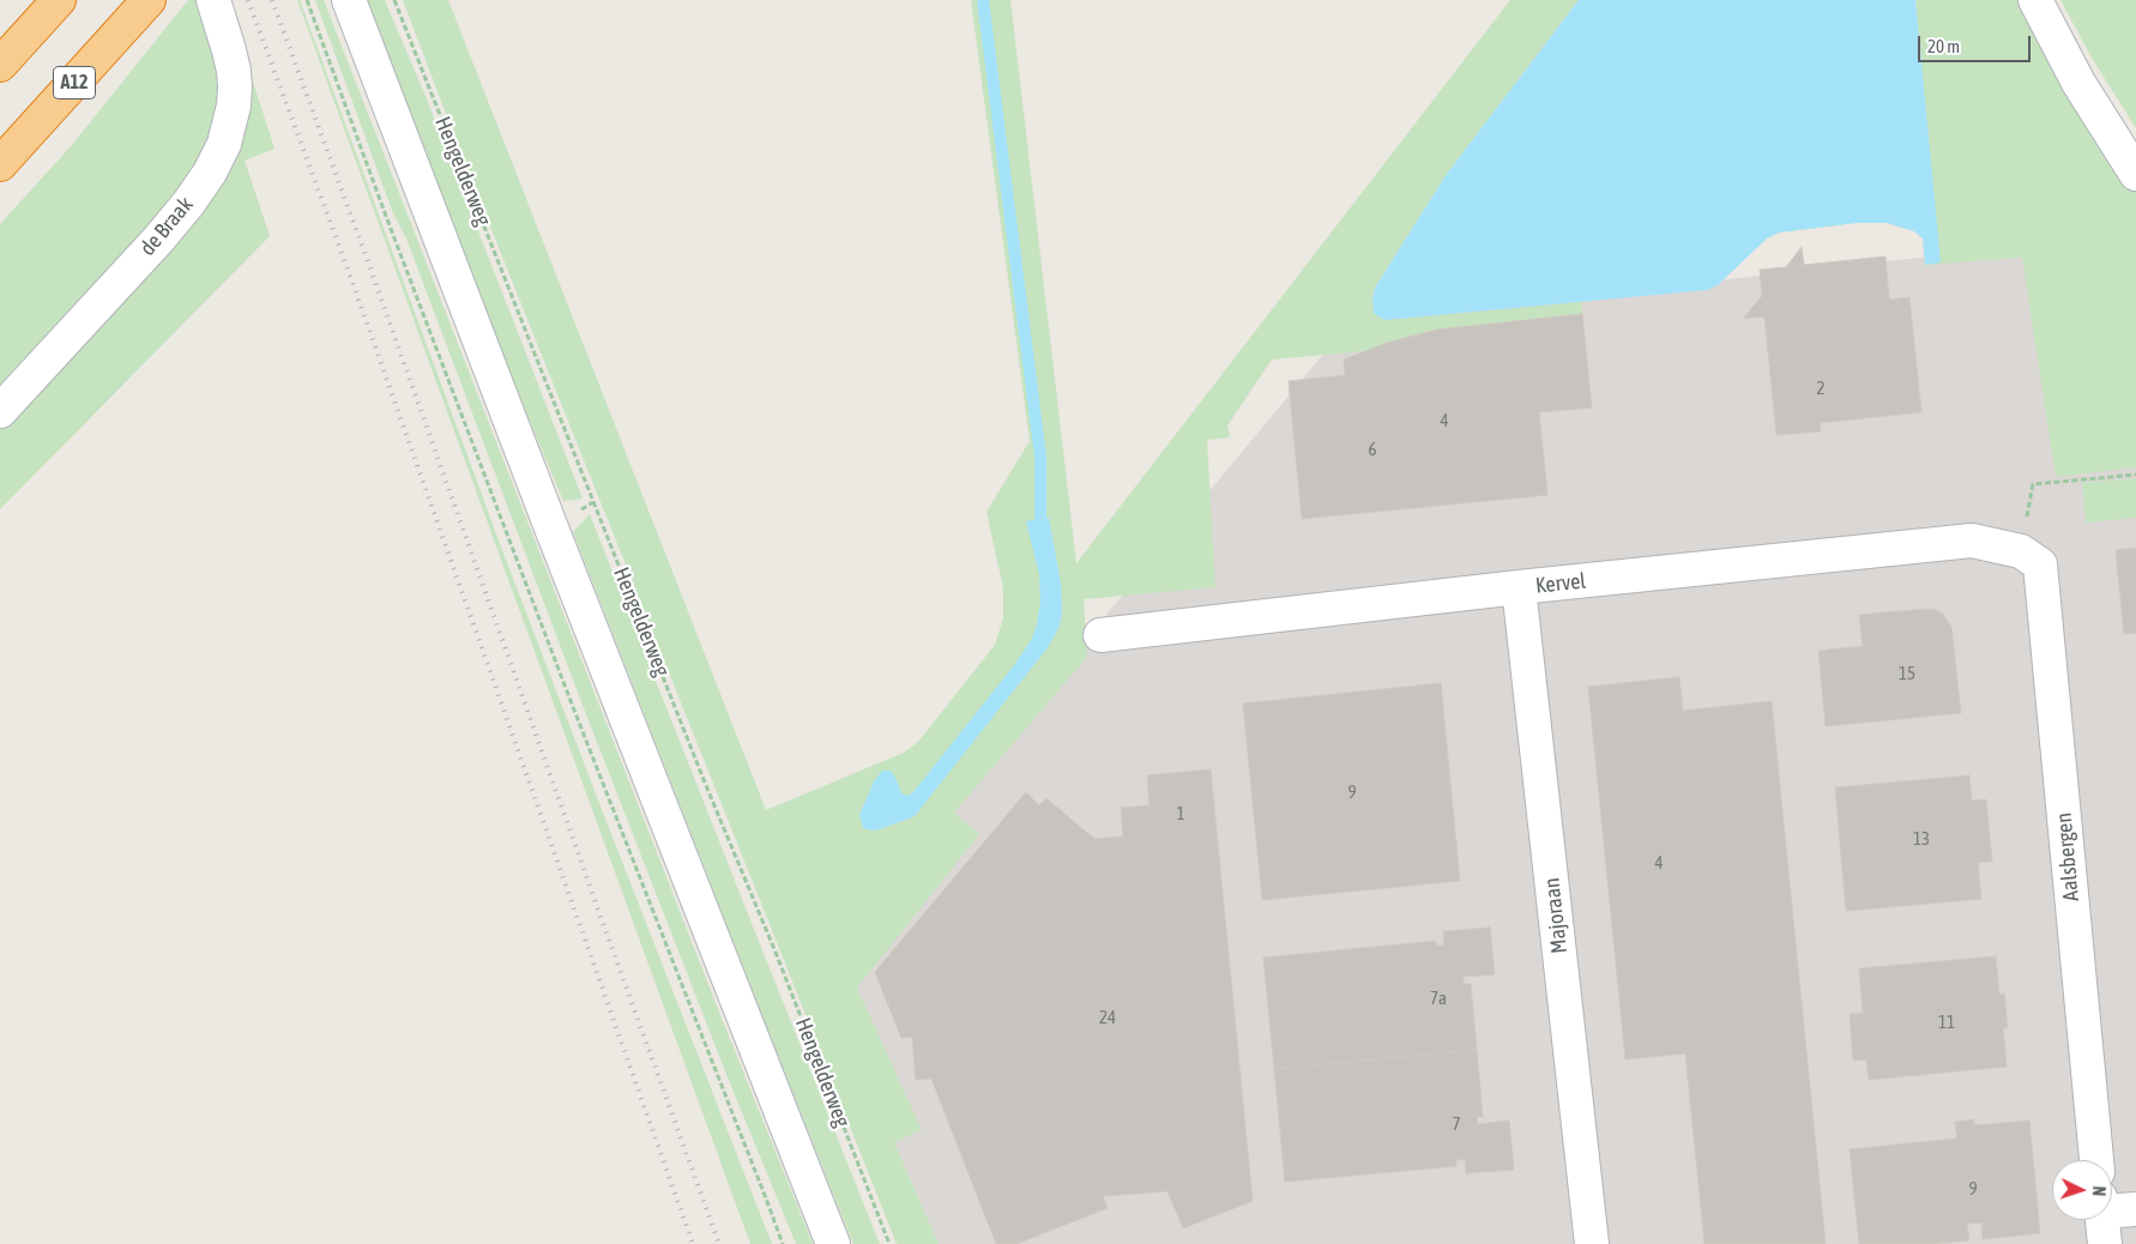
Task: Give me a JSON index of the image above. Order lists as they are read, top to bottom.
{
  "streets": {
    "highway": ["A12"],
    "street": [
      "Hengelderweg",
      "de Braak",
      "Kervel",
      "Aalsbergen",
      "Majoraan"
    ]
  },
  "crossings": [
    ["Kervel", "Aalsbergen"],
    ["Kervel", "Majoraan"]
  ],
  "house_numbers": [
    "2",
    "4",
    "6",
    "15",
    "9",
    "1",
    "13",
    "4",
    "7a",
    "24",
    "11",
    "7",
    "9"
  ],
  "scale_bar": "20 m",
  "north": "right"
}
